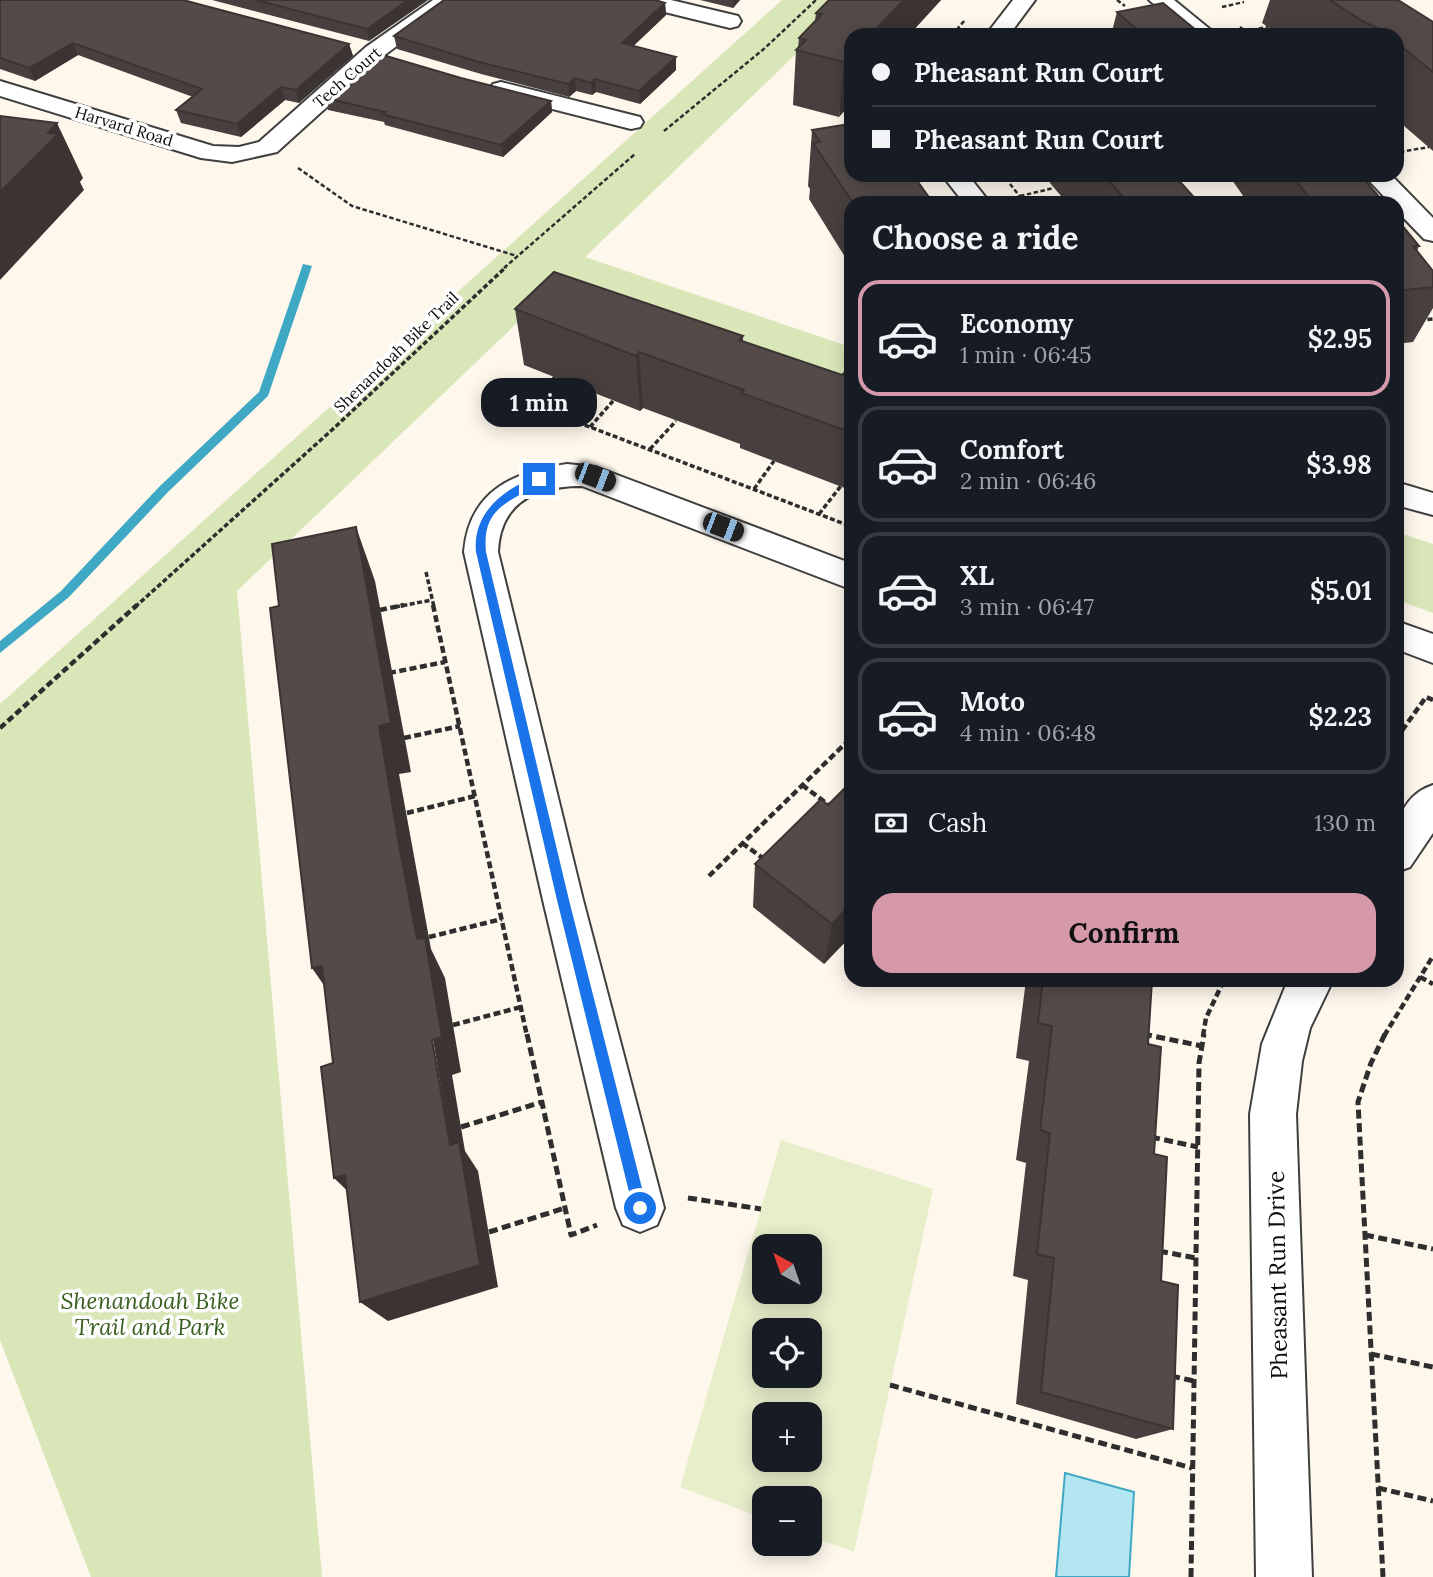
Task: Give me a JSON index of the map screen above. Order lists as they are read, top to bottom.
{
  "streets": {
    "street": ["Tech Court", "Harvard Road", "Pheasant Run Drive"],
    "path": ["Shenandoah Bike Trail"]
  },
  "crossings": [
    ["Tech Court", "Harvard Road"]
  ],
  "parks": ["Shenandoah Bike Trail and Park"],
  "north": "top left",
  "page": {
    "banner": ["Pheasant Run Court", "Pheasant Run Court"],
    "heading": "Choose a ride",
    "list": [
      {
        "name": "Economy",
        "note": "1 min · 06:45",
        "value": "$2.95"
      },
      {
        "name": "Comfort",
        "note": "2 min · 06:46",
        "value": "$3.98"
      },
      {
        "name": "XL",
        "note": "3 min · 06:47",
        "value": "$5.01"
      },
      {
        "name": "Moto",
        "note": "4 min · 06:48",
        "value": "$2.23"
      }
    ],
    "bubble": "1 min",
    "pay": ["Cash", "130 m"],
    "buttons": "Confirm",
    "map_buttons": ["+", "−"]
  }
}
